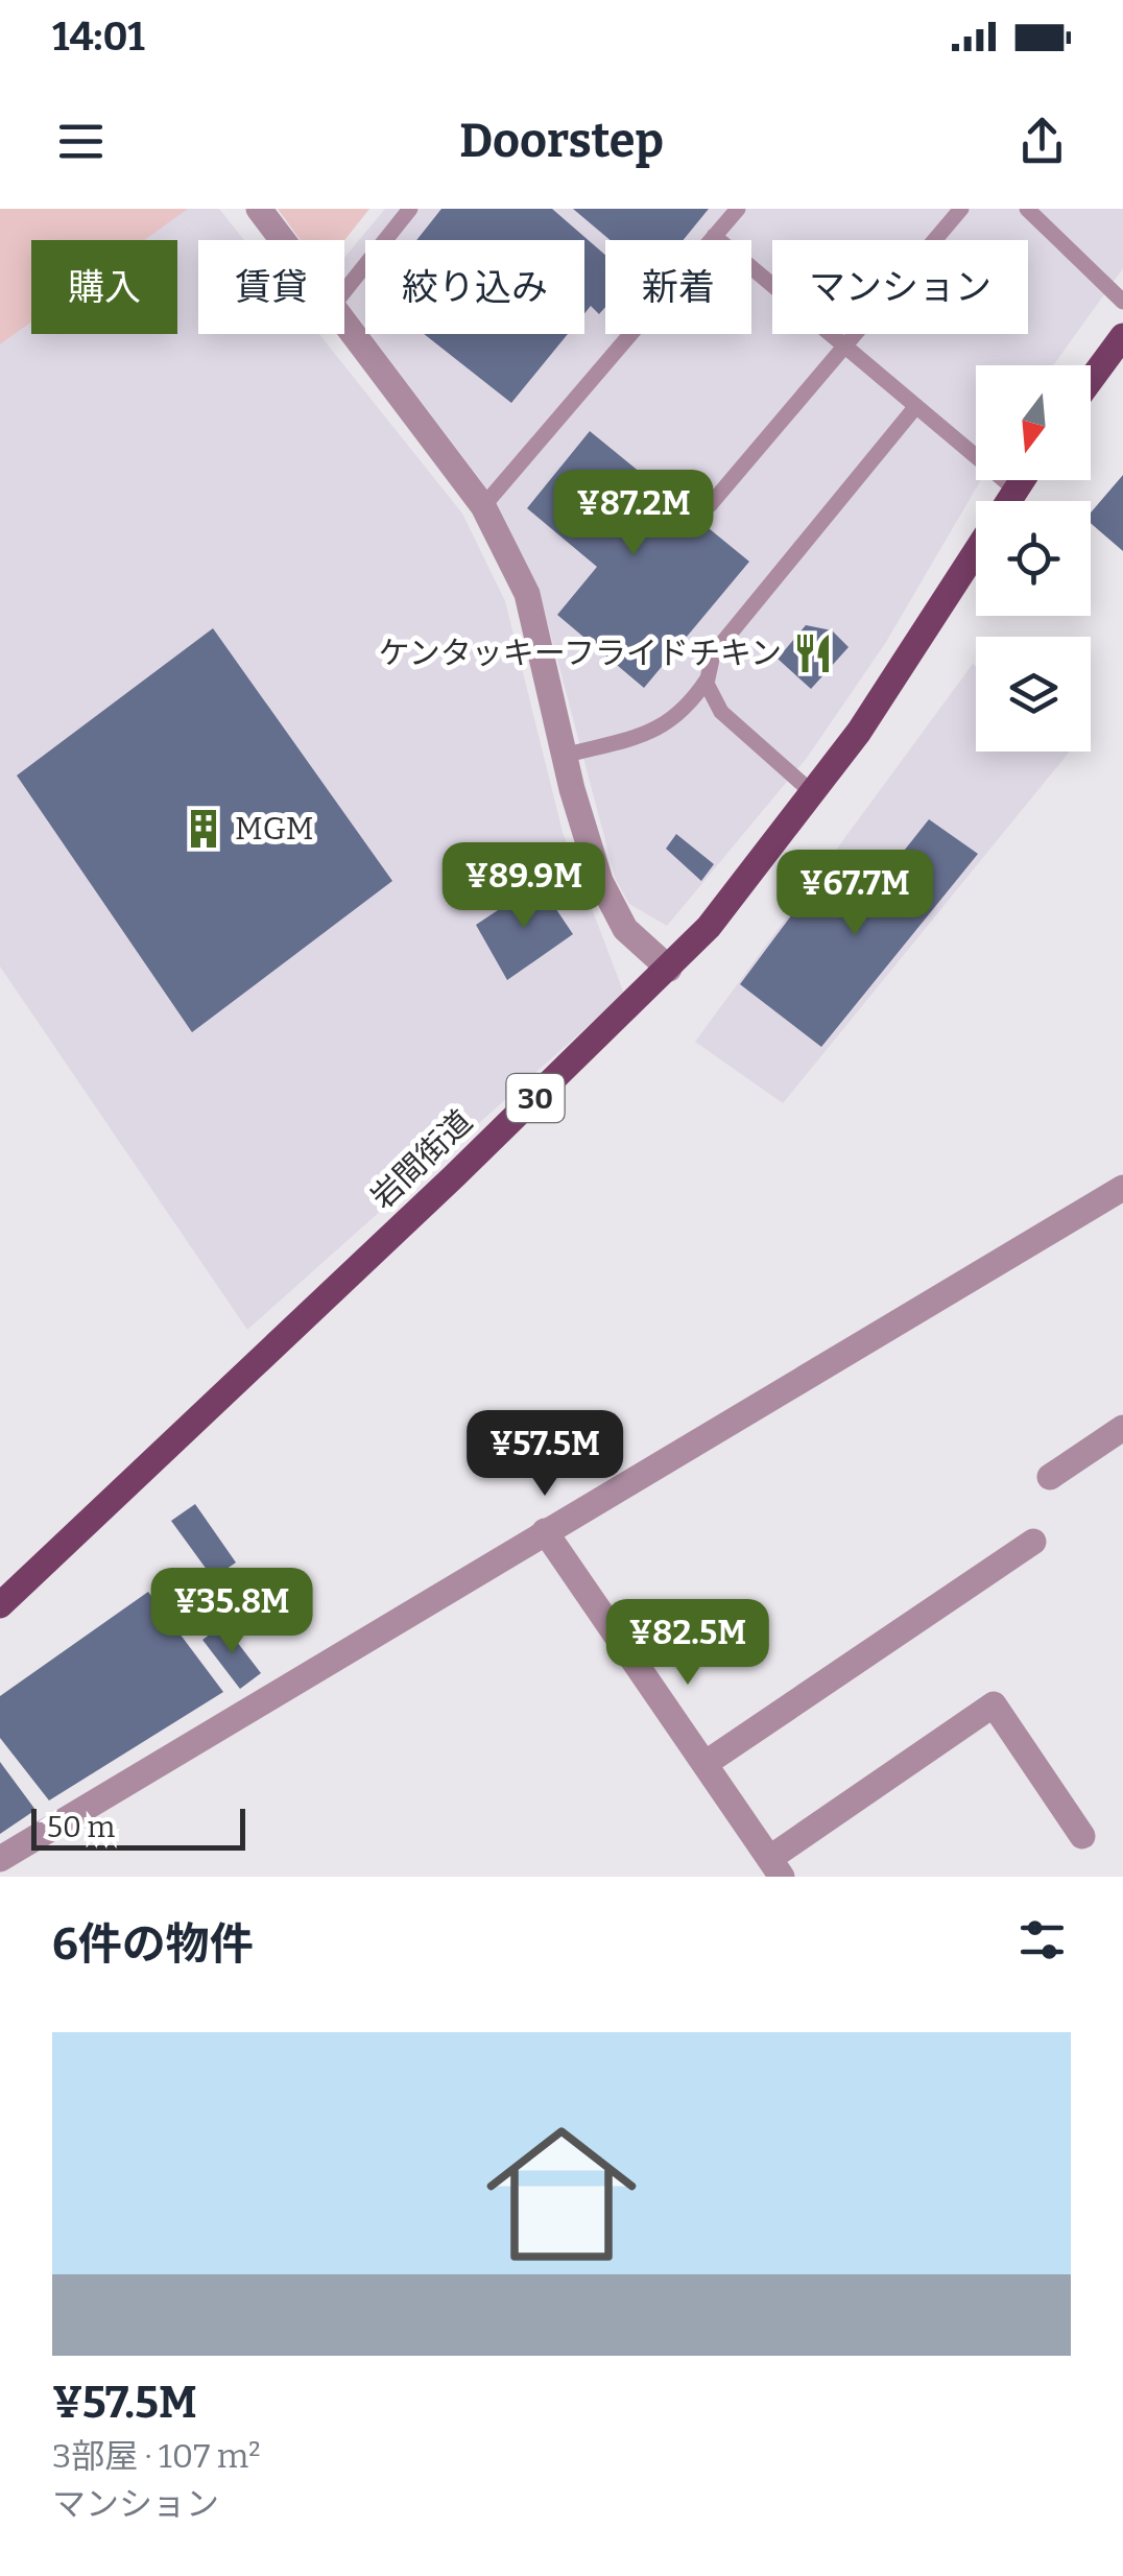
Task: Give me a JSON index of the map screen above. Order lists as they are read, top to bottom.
{
  "streets": {
    "main road": ["30", "岩間街道"]
  },
  "places": {
    "restaurant": ["ケンタッキーフライドチキン"],
    "building": ["MGM"]
  },
  "scale_bar": "50 m",
  "north": "bottom",
  "page": {
    "status": "14:01",
    "header": "Doorstep",
    "chip": [
      "購入",
      "賃貸",
      "絞り込み",
      "新着",
      "マンション"
    ],
    "price": [
      "¥87.2M",
      "¥89.9M",
      "¥67.7M",
      "¥57.5M",
      "¥35.8M",
      "¥82.5M"
    ],
    "scale": "50 m",
    "heading": "6件の物件",
    "list": [
      {
        "name": "¥57.5M",
        "note": "3部屋 · 107 m² · マンション"
      }
    ]
  }
}
